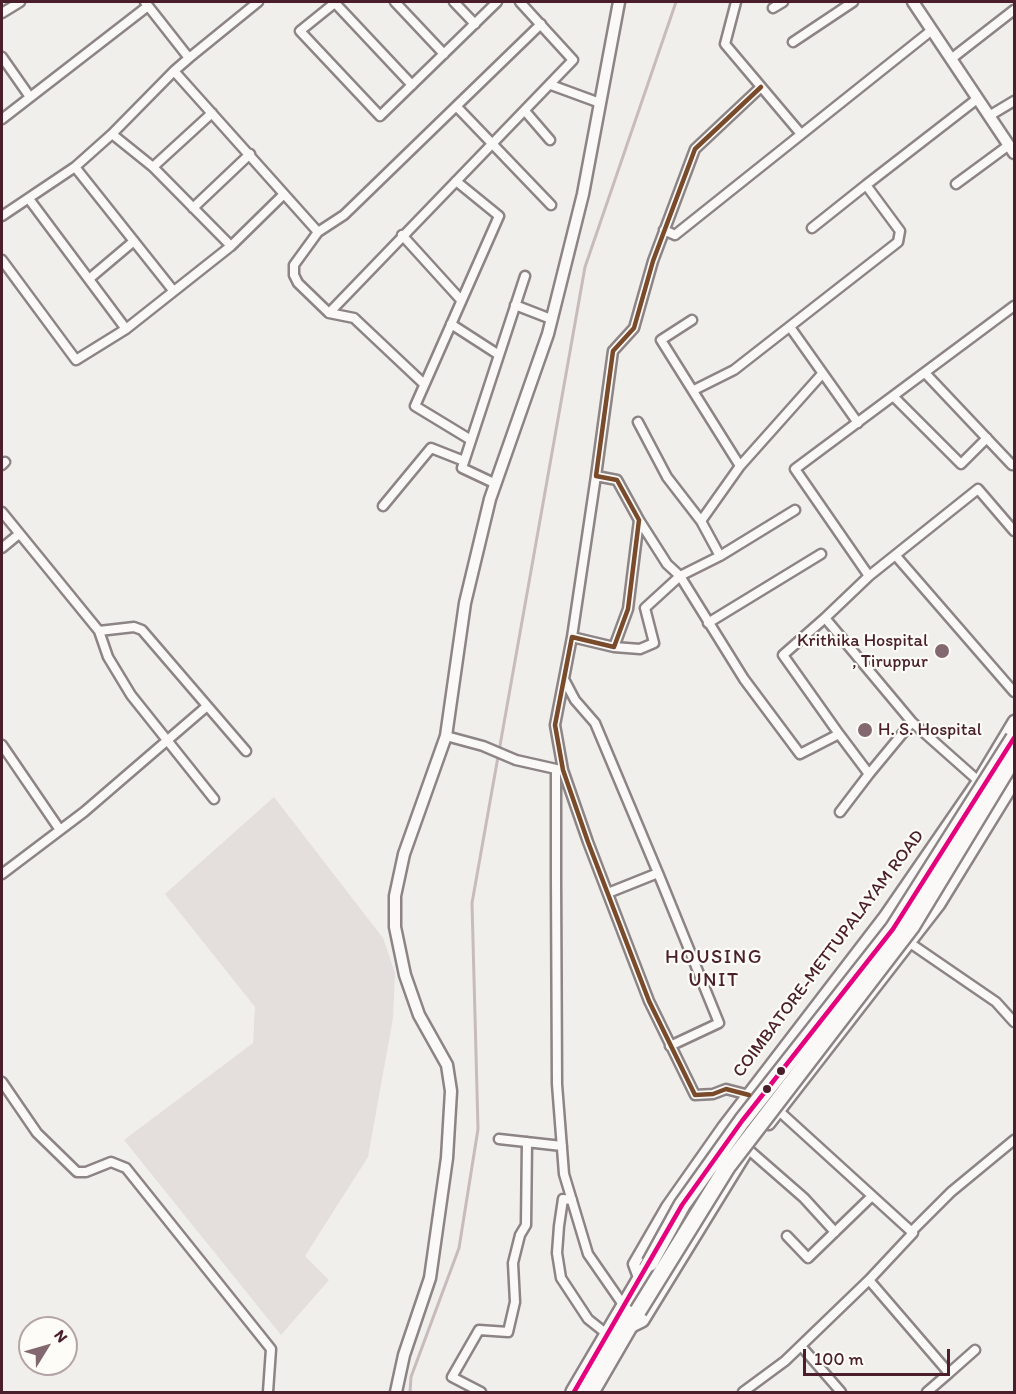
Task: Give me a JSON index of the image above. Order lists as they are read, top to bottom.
{
  "streets": {
    "main road": ["COIMBATORE-METTUPALAYAM ROAD"]
  },
  "districts": ["HOUSING UNIT"],
  "places": ["Krithika Hospital , Tiruppur", "H. S. Hospital"],
  "scale_bar": "100 m",
  "north": "top right"
}
